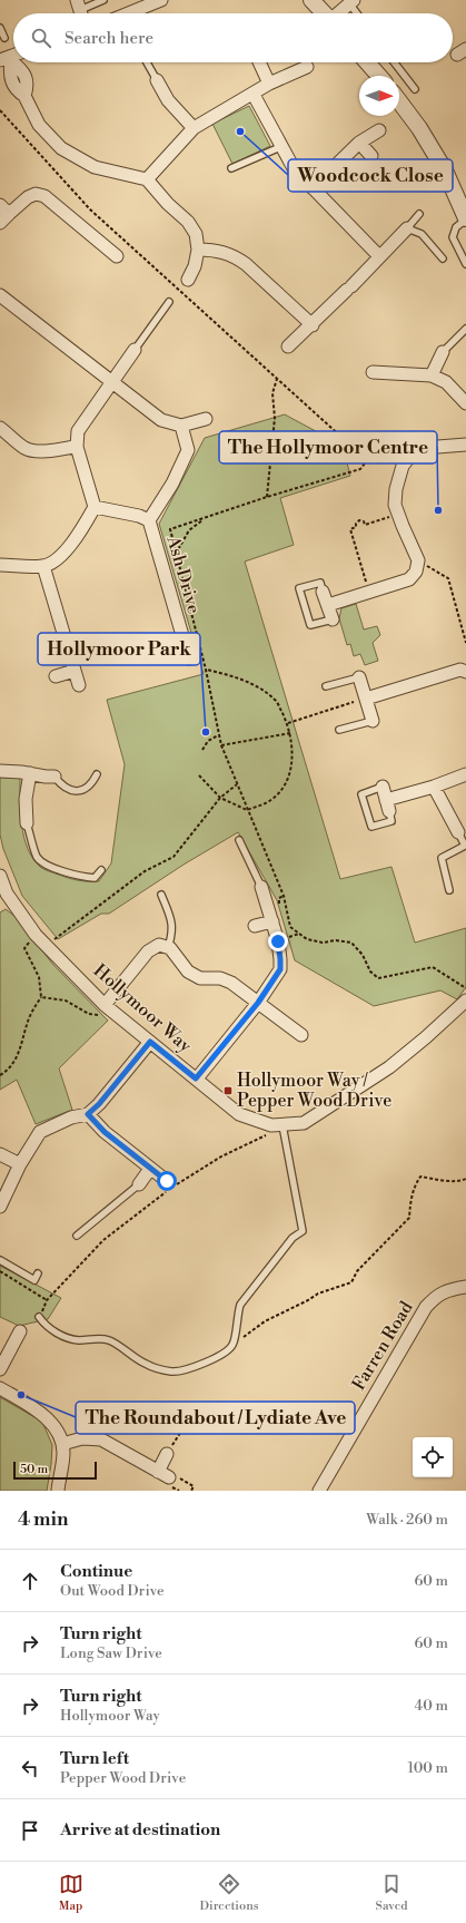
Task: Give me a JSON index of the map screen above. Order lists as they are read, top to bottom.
{
  "streets": {
    "street": ["Ash Drive", "Hollymoor Way", "Farren Road"]
  },
  "places": {
    "other": [
      "Woodcock Close",
      "The Hollymoor Centre",
      "Hollymoor Park",
      "The Roundabout / Lydiate Ave"
    ],
    "transit": ["Hollymoor Way / Pepper Wood Drive"]
  },
  "scale_bar": "50 m",
  "north": "right",
  "page": {
    "search": "Search here",
    "scale": "50 m",
    "heading": ["4 min", "Walk · 260 m"],
    "list": [
      ["Continue", "Out Wood Drive", "60 m"],
      ["Turn right", "Long Saw Drive", "60 m"],
      ["Turn right", "Hollymoor Way", "40 m"],
      ["Turn left", "Pepper Wood Drive", "100 m"],
      "Arrive at destination"
    ],
    "nav": ["Map", "Directions", "Saved"]
  }
}
